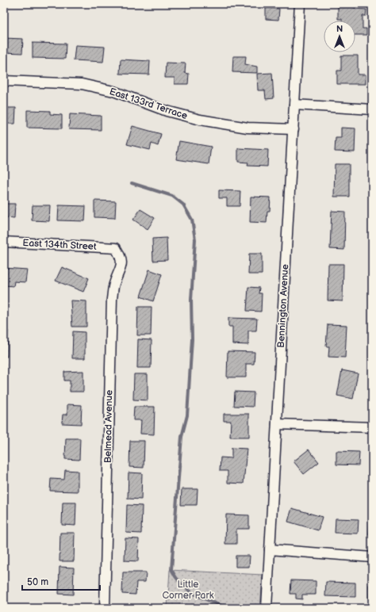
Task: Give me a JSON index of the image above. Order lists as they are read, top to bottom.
{
  "streets": {
    "street": [
      "East 133rd Terrace",
      "East 134th Street",
      "Bennington Avenue",
      "Belmead Avenue"
    ]
  },
  "crossings": [
    ["East 133rd Terrace", "Bennington Avenue"],
    ["East 134th Street", "Belmead Avenue"]
  ],
  "parks": ["Little Corner Park"],
  "scale_bar": "50 m",
  "north": "top"
}
